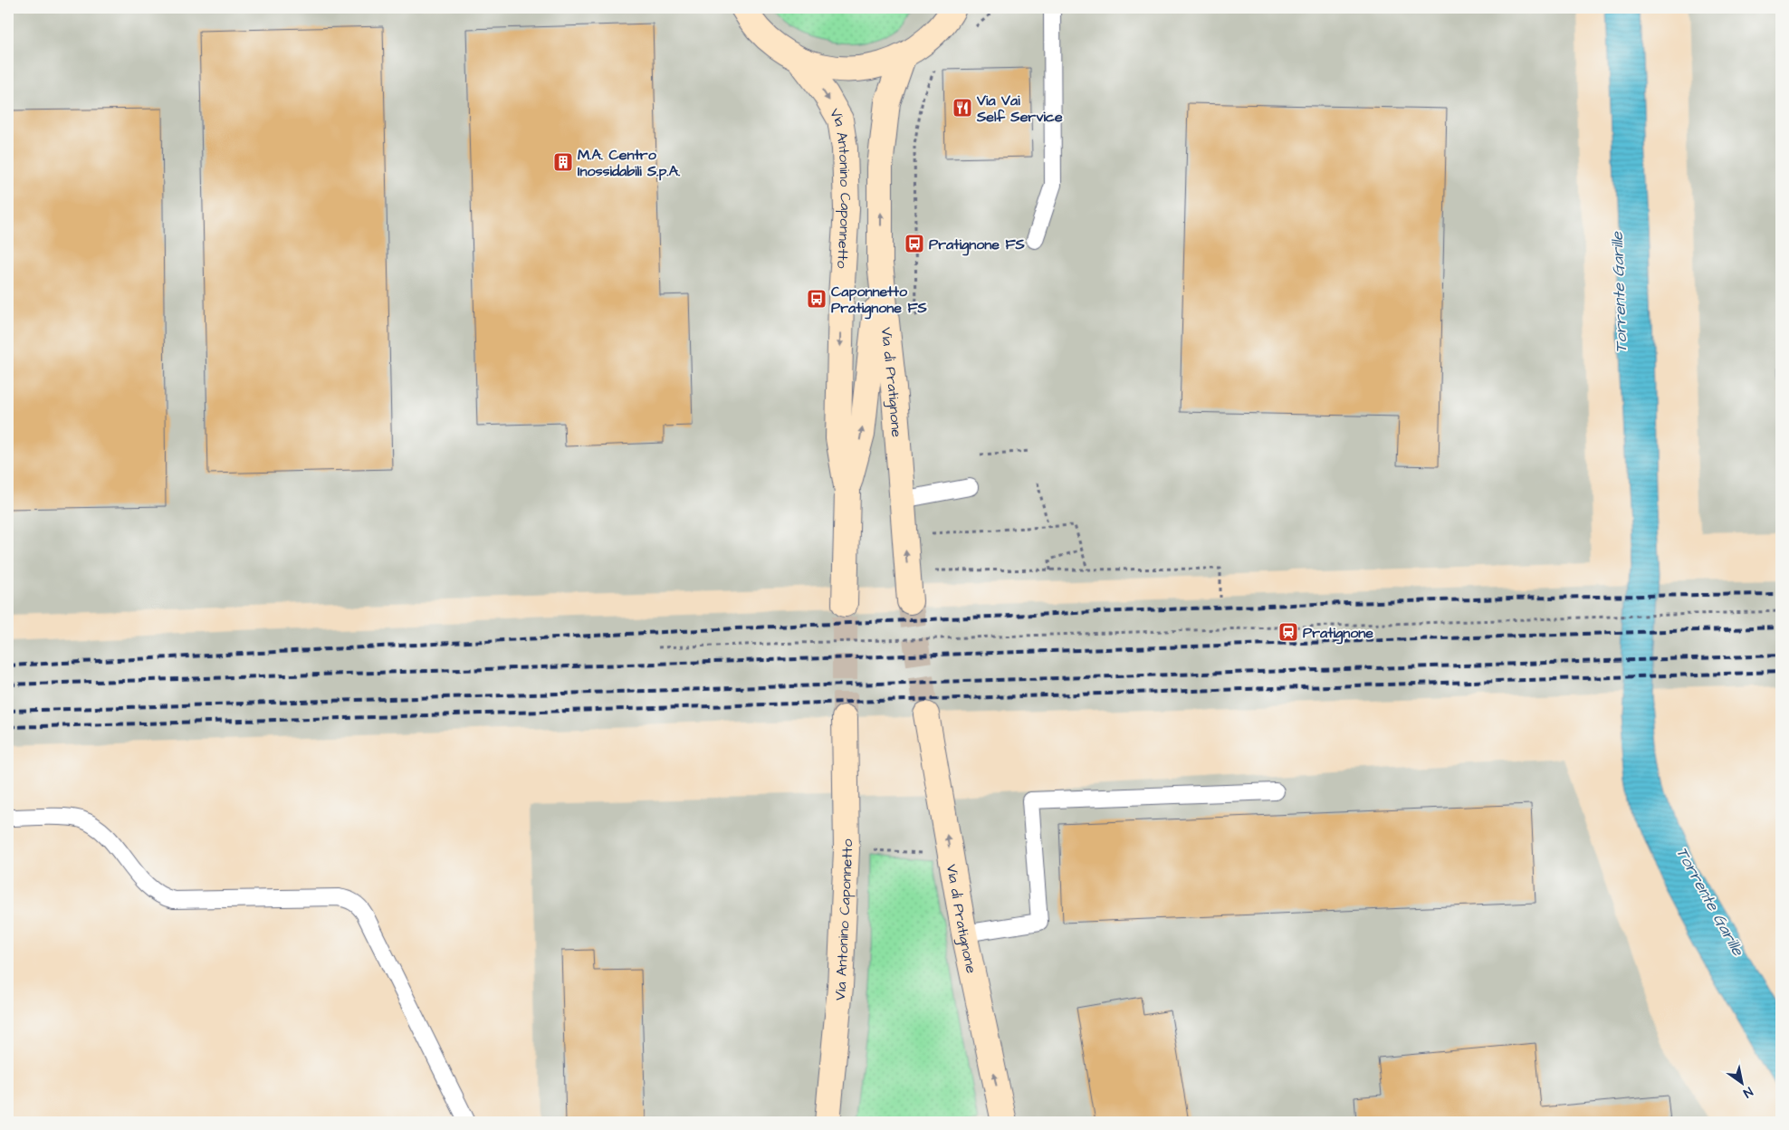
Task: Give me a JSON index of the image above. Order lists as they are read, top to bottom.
{
  "streets": {
    "main road": ["Via Antonino Caponnetto", "Via di Pratignone"]
  },
  "crossings": [
    ["Via Antonino Caponnetto", "Via di Pratignone"]
  ],
  "one_way": ["Via di Pratignone"],
  "water": ["Torrente Garille"],
  "places": {
    "restaurant": ["Via Vai Self Service"],
    "building": ["M.A. Centro Inossidabili S.p.A."],
    "bus stop": ["Pratignone FS", "Caponnetto Pratignone FS"],
    "station": ["Pratignone"]
  },
  "north": "bottom right"
}
